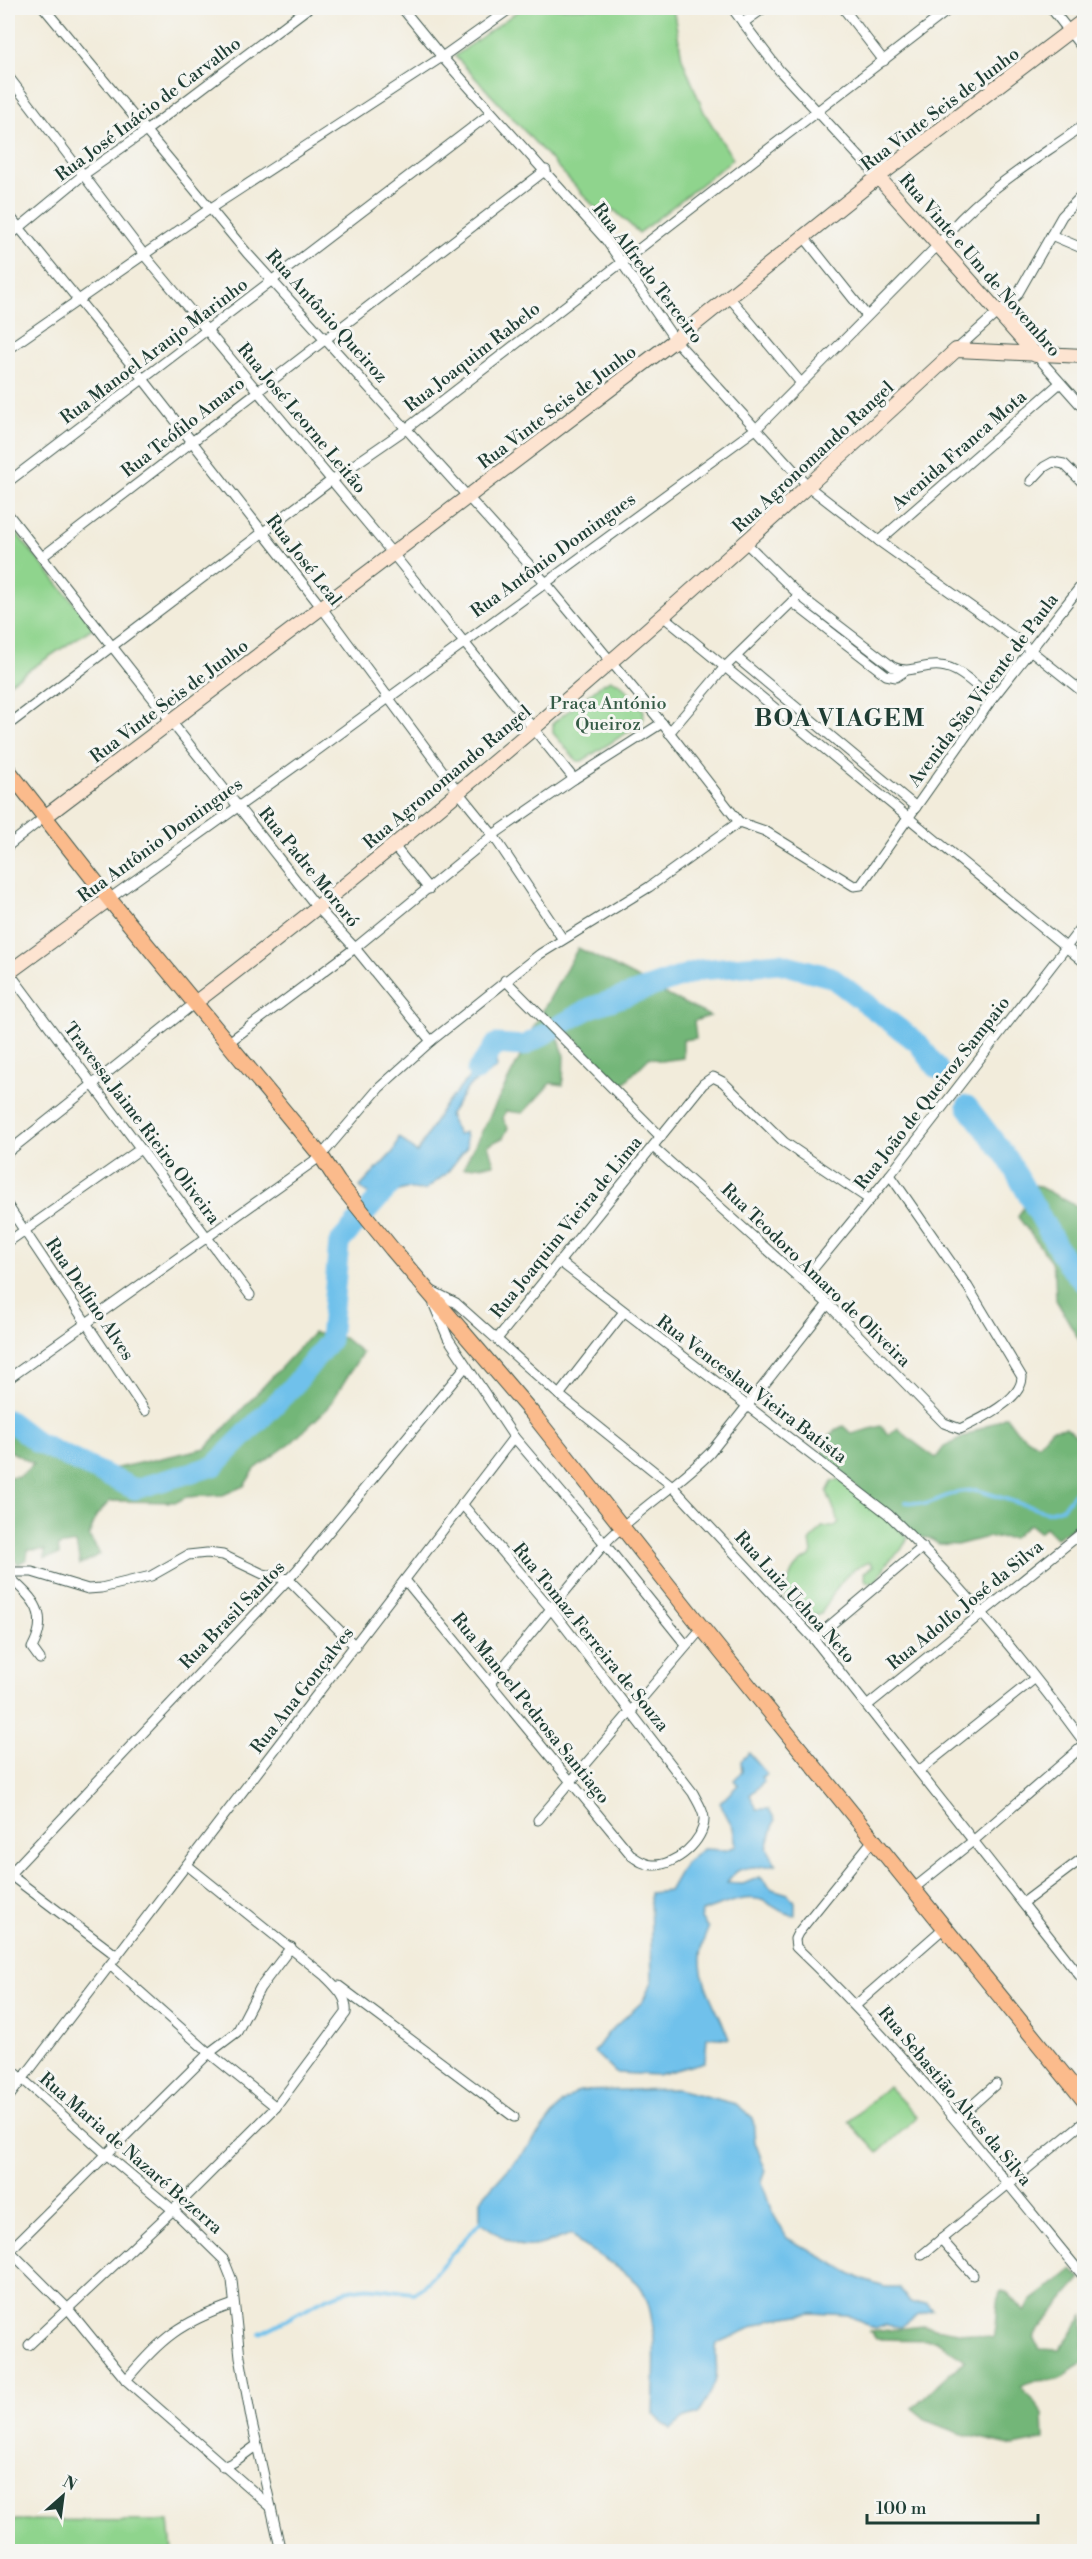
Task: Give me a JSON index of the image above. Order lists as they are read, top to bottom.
{
  "streets": {
    "street": [
      "Rua José Inácio de Carvalho",
      "Rua Vinte Seis de Junho",
      "Rua Vinte e Um de Novembro",
      "Rua Alfredo Terceiro",
      "Rua Antônio Queiroz",
      "Rua Manoel Araujo Marinho",
      "Rua Joaquim Rabelo",
      "Rua José Leorne Leitão",
      "Rua Teófilo Amaro",
      "Avenida Franca Mota",
      "Rua Agronomando Rangel",
      "Rua Antônio Domingues",
      "Rua José Leal",
      "Avenida São Vicente de Paula",
      "Rua Padre Mororó",
      "Rua João de Queiroz Sampaio",
      "Travessa Jaime Rieiro Oliveira",
      "Rua Joaquim Vieira de Lima",
      "Rua Teodoro Amaro de Oliveira",
      "Rua Delfino Alves",
      "Rua Venceslau Vieira Batista",
      "Rua Luiz Uchoa Neto",
      "Rua Adolfo José da Silva",
      "Rua Brasil Santos",
      "Rua Tomaz Ferreira de Souza",
      "Rua Ana Gonçalves",
      "Rua Manoel Pedrosa Santiago",
      "Rua Sebastião Alves da Silva",
      "Rua Maria de Nazaré Bezerra"
    ]
  },
  "crossings": [
    ["Rua José Inácio de Carvalho", "Rua Antônio Queiroz"],
    ["Rua José Inácio de Carvalho", "Rua José Leorne Leitão"],
    ["Rua José Inácio de Carvalho", "Rua José Leal"],
    ["Rua Vinte Seis de Junho", "Rua Vinte e Um de Novembro"],
    ["Rua Vinte Seis de Junho", "Rua Alfredo Terceiro"],
    ["Rua Vinte Seis de Junho", "Rua Antônio Queiroz"],
    ["Rua Vinte Seis de Junho", "Rua José Leorne Leitão"],
    ["Rua Vinte Seis de Junho", "Rua José Leal"],
    ["Rua Vinte Seis de Junho", "Rua Padre Mororó"],
    ["Rua Vinte e Um de Novembro", "Rua Joaquim Rabelo"],
    ["Rua Vinte e Um de Novembro", "Avenida Franca Mota"],
    ["Rua Vinte e Um de Novembro", "Rua Agronomando Rangel"],
    ["Rua Vinte e Um de Novembro", "Rua Antônio Domingues"],
    ["Rua Alfredo Terceiro", "Rua Manoel Araujo Marinho"],
    ["Rua Alfredo Terceiro", "Rua Joaquim Rabelo"],
    ["Rua Alfredo Terceiro", "Rua Teófilo Amaro"],
    ["Rua Alfredo Terceiro", "Avenida Franca Mota"],
    ["Rua Alfredo Terceiro", "Rua Agronomando Rangel"],
    ["Rua Alfredo Terceiro", "Rua Antônio Domingues"],
    ["Rua Alfredo Terceiro", "Avenida São Vicente de Paula"],
    ["Rua Antônio Queiroz", "Rua Manoel Araujo Marinho"],
    ["Rua Antônio Queiroz", "Rua Joaquim Rabelo"],
    ["Rua Antônio Queiroz", "Rua Teófilo Amaro"],
    ["Rua Antônio Queiroz", "Rua Agronomando Rangel"],
    ["Rua Antônio Queiroz", "Rua Antônio Domingues"],
    ["Rua Manoel Araujo Marinho", "Rua José Leorne Leitão"],
    ["Rua Manoel Araujo Marinho", "Rua José Leal"],
    ["Rua Joaquim Rabelo", "Rua José Leorne Leitão"],
    ["Rua Joaquim Rabelo", "Rua José Leal"],
    ["Rua Joaquim Rabelo", "Rua Padre Mororó"],
    ["Rua José Leorne Leitão", "Rua Teófilo Amaro"],
    ["Rua José Leorne Leitão", "Rua Agronomando Rangel"],
    ["Rua José Leorne Leitão", "Rua Antônio Domingues"],
    ["Rua Teófilo Amaro", "Rua José Leal"],
    ["Rua Teófilo Amaro", "Rua Padre Mororó"],
    ["Rua Agronomando Rangel", "Rua José Leal"],
    ["Rua Agronomando Rangel", "Rua Padre Mororó"],
    ["Rua Agronomando Rangel", "Travessa Jaime Rieiro Oliveira"],
    ["Rua Antônio Domingues", "Rua José Leal"],
    ["Rua Antônio Domingues", "Rua Padre Mororó"],
    ["Rua Antônio Domingues", "Travessa Jaime Rieiro Oliveira"],
    ["Rua João de Queiroz Sampaio", "Rua Joaquim Vieira de Lima"],
    ["Rua João de Queiroz Sampaio", "Rua Teodoro Amaro de Oliveira"],
    ["Rua Joaquim Vieira de Lima", "Rua Teodoro Amaro de Oliveira"],
    ["Rua Joaquim Vieira de Lima", "Rua Venceslau Vieira Batista"],
    ["Rua Joaquim Vieira de Lima", "Rua Luiz Uchoa Neto"],
    ["Rua Venceslau Vieira Batista", "Rua Adolfo José da Silva"],
    ["Rua Luiz Uchoa Neto", "Rua Adolfo José da Silva"],
    ["Rua Tomaz Ferreira de Souza", "Rua Ana Gonçalves"],
    ["Rua Tomaz Ferreira de Souza", "Rua Manoel Pedrosa Santiago"],
    ["Rua Ana Gonçalves", "Rua Manoel Pedrosa Santiago"],
    ["Rua Ana Gonçalves", "Rua Maria de Nazaré Bezerra"]
  ],
  "districts": ["BOA VIAGEM"],
  "parks": ["Praça António Queiroz"],
  "scale_bar": "100 m",
  "north": "top right"
}
